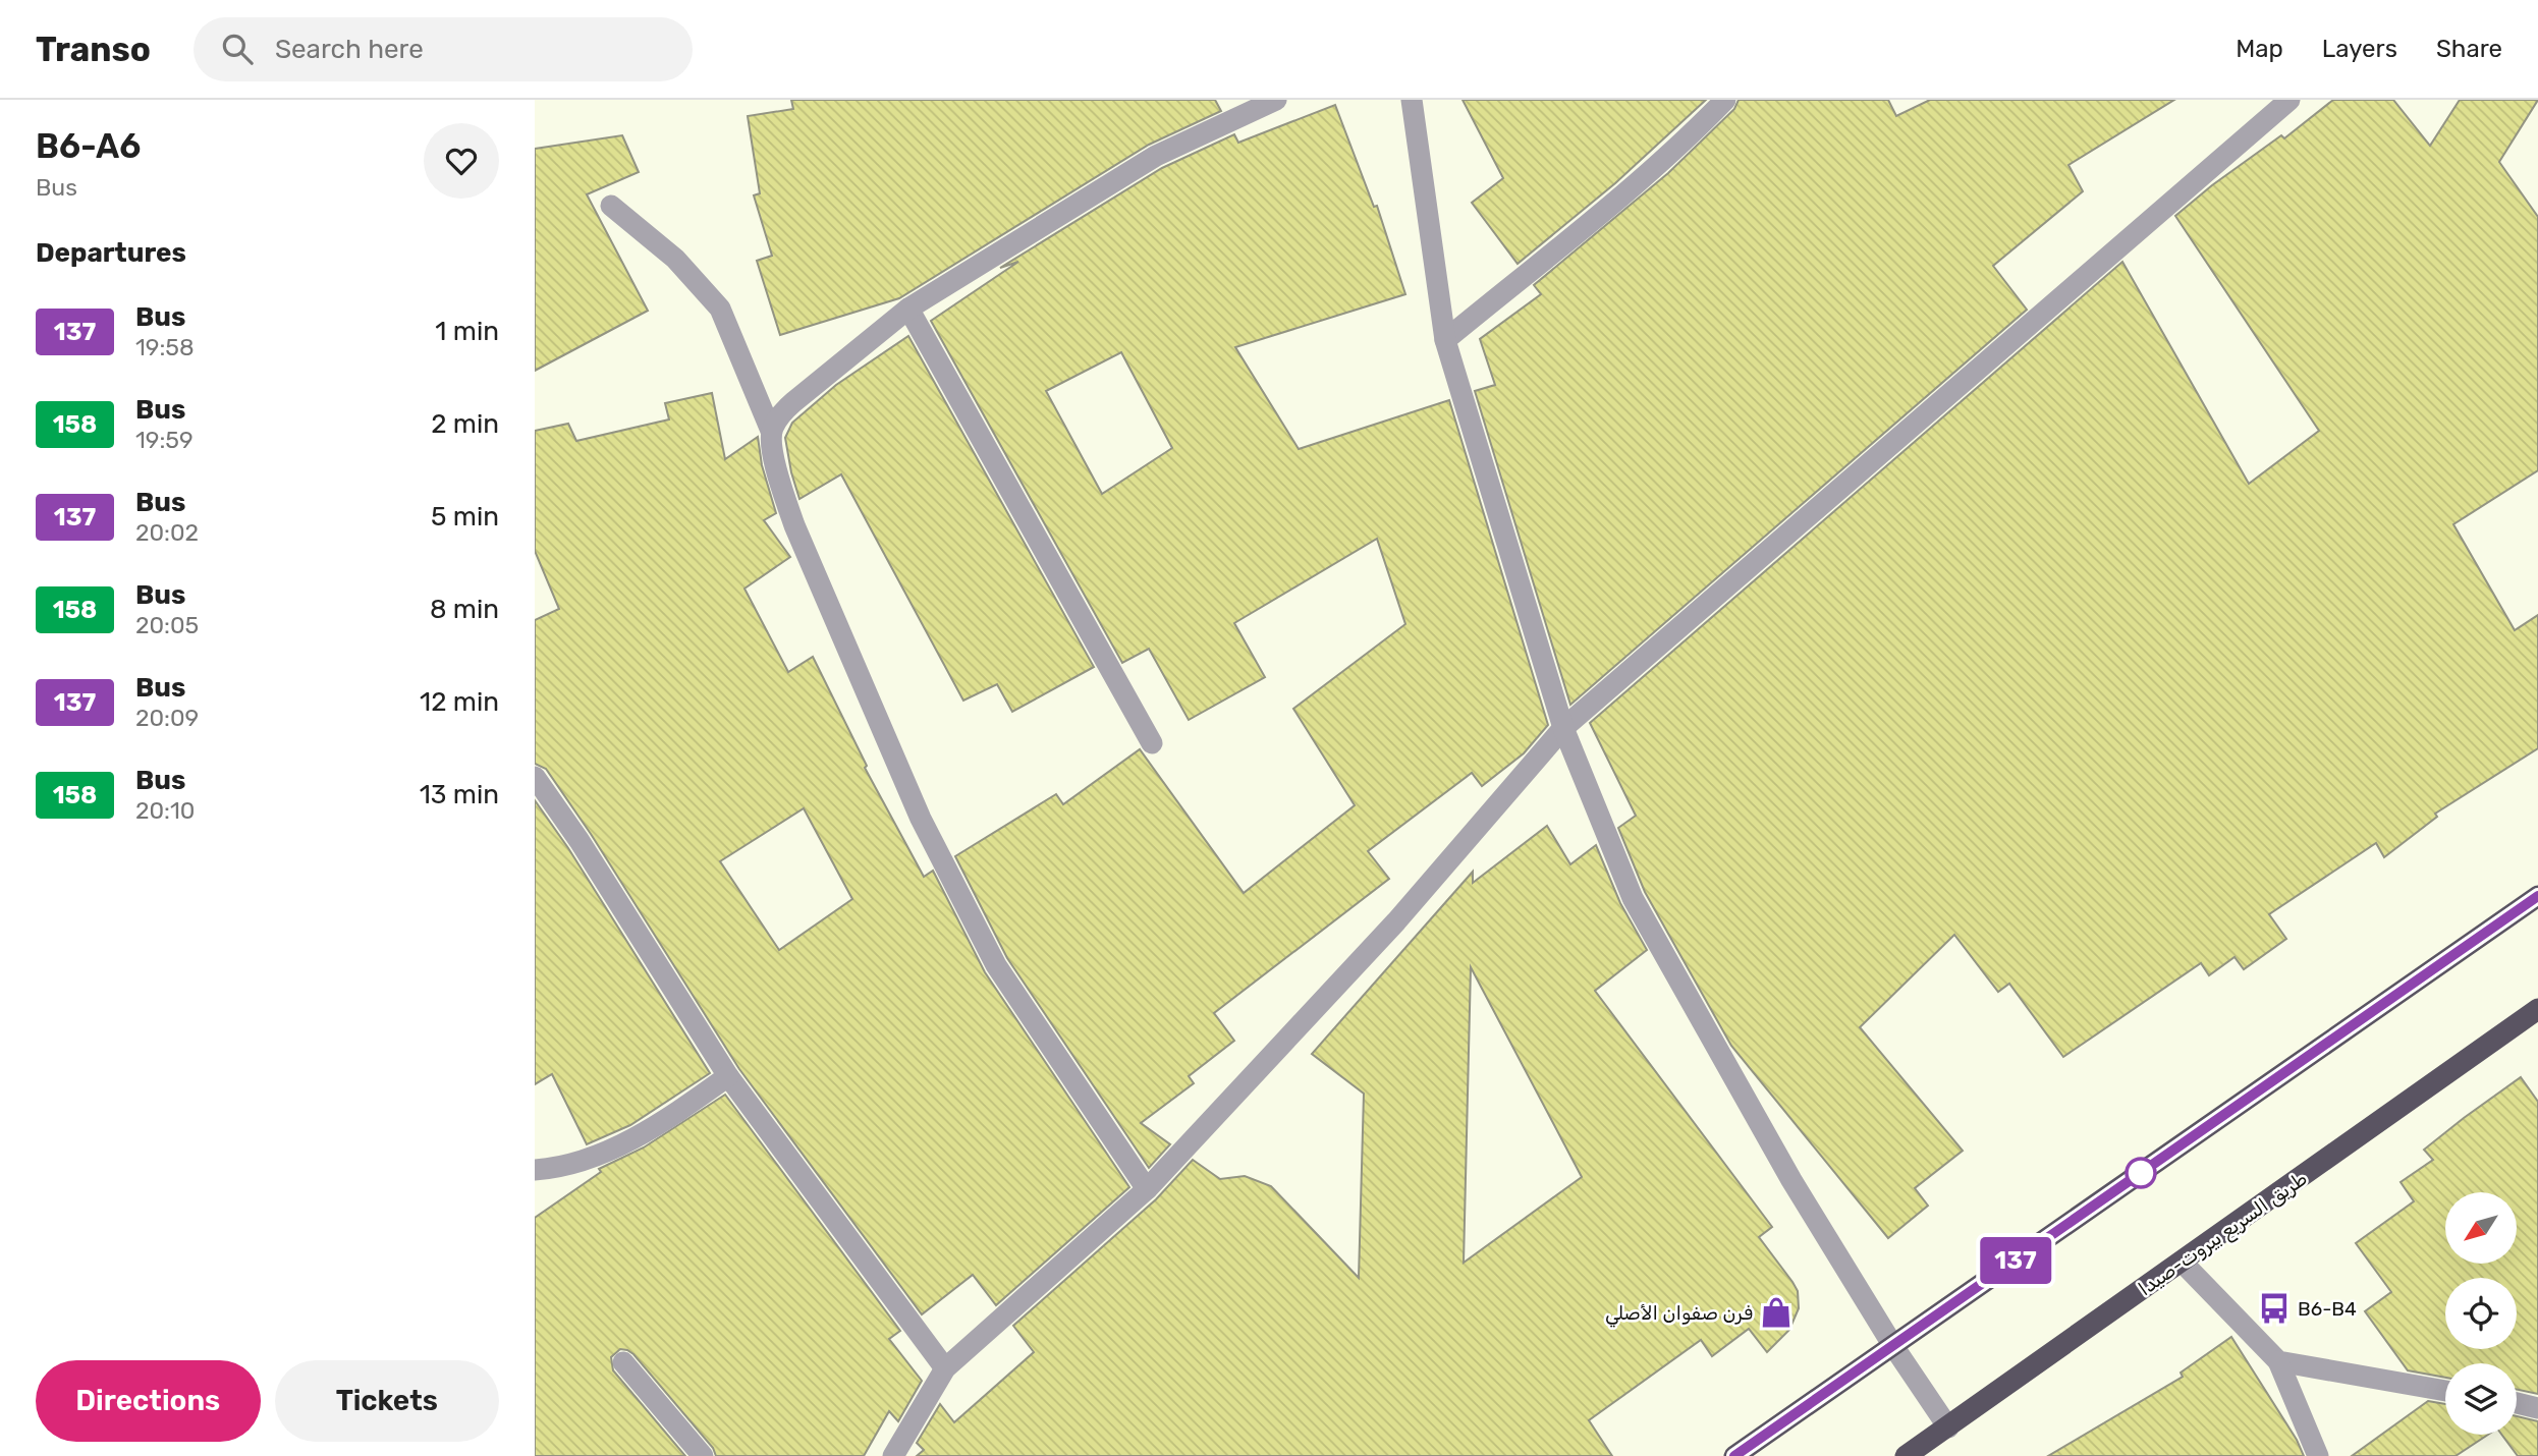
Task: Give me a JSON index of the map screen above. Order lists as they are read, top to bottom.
{
  "streets": {
    "highway": ["طريق السريع بيروت-صيدا"]
  },
  "places": {
    "bus stop": ["B6-B4"],
    "shop": ["فرن صفوان الأصلي"]
  },
  "lines": ["bus line 137"],
  "north": "bottom left",
  "page": {
    "header": "Transo",
    "search": "Search here",
    "nav": ["Map", "Layers", "Share"],
    "heading": [
      ["B6-A6", "Bus"],
      "Departures"
    ],
    "on_map": "137",
    "list": [
      {
        "mark": "137",
        "name": "Bus",
        "note": "19:58",
        "value": "1 min"
      },
      {
        "mark": "158",
        "name": "Bus",
        "note": "19:59",
        "value": "2 min"
      },
      {
        "mark": "137",
        "name": "Bus",
        "note": "20:02",
        "value": "5 min"
      },
      {
        "mark": "158",
        "name": "Bus",
        "note": "20:05",
        "value": "8 min"
      },
      {
        "mark": "137",
        "name": "Bus",
        "note": "20:09",
        "value": "12 min"
      },
      {
        "mark": "158",
        "name": "Bus",
        "note": "20:10",
        "value": "13 min"
      }
    ],
    "buttons": ["Directions", "Tickets"]
  }
}
